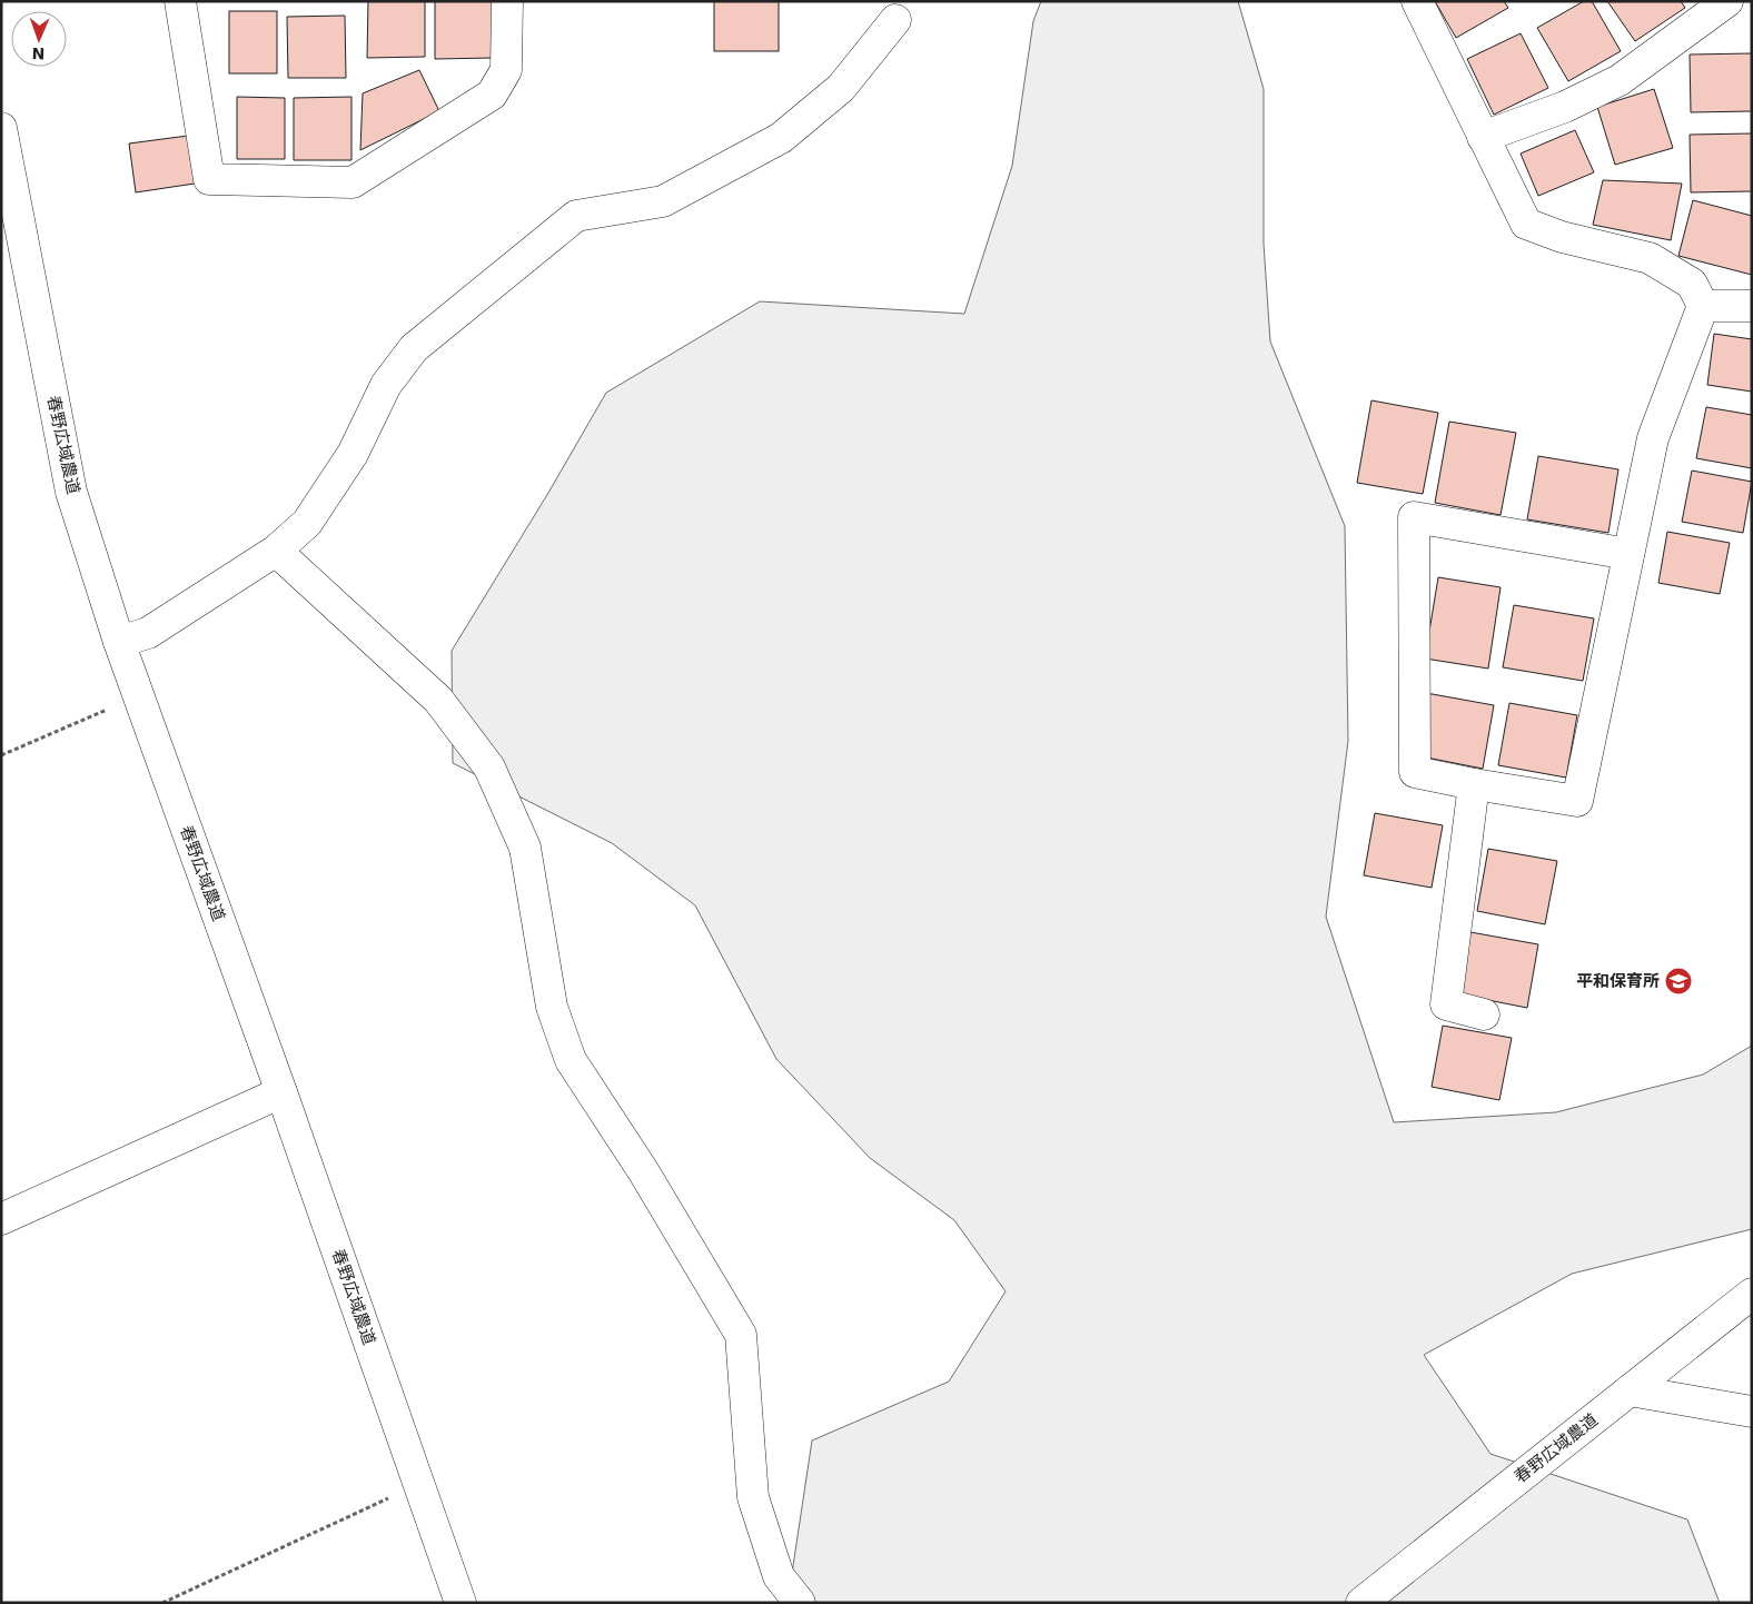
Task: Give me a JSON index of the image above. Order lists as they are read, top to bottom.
{
  "streets": {
    "street": ["春野広域農道"]
  },
  "places": {
    "school or university": ["平和保育所"]
  },
  "north": "bottom"
}
